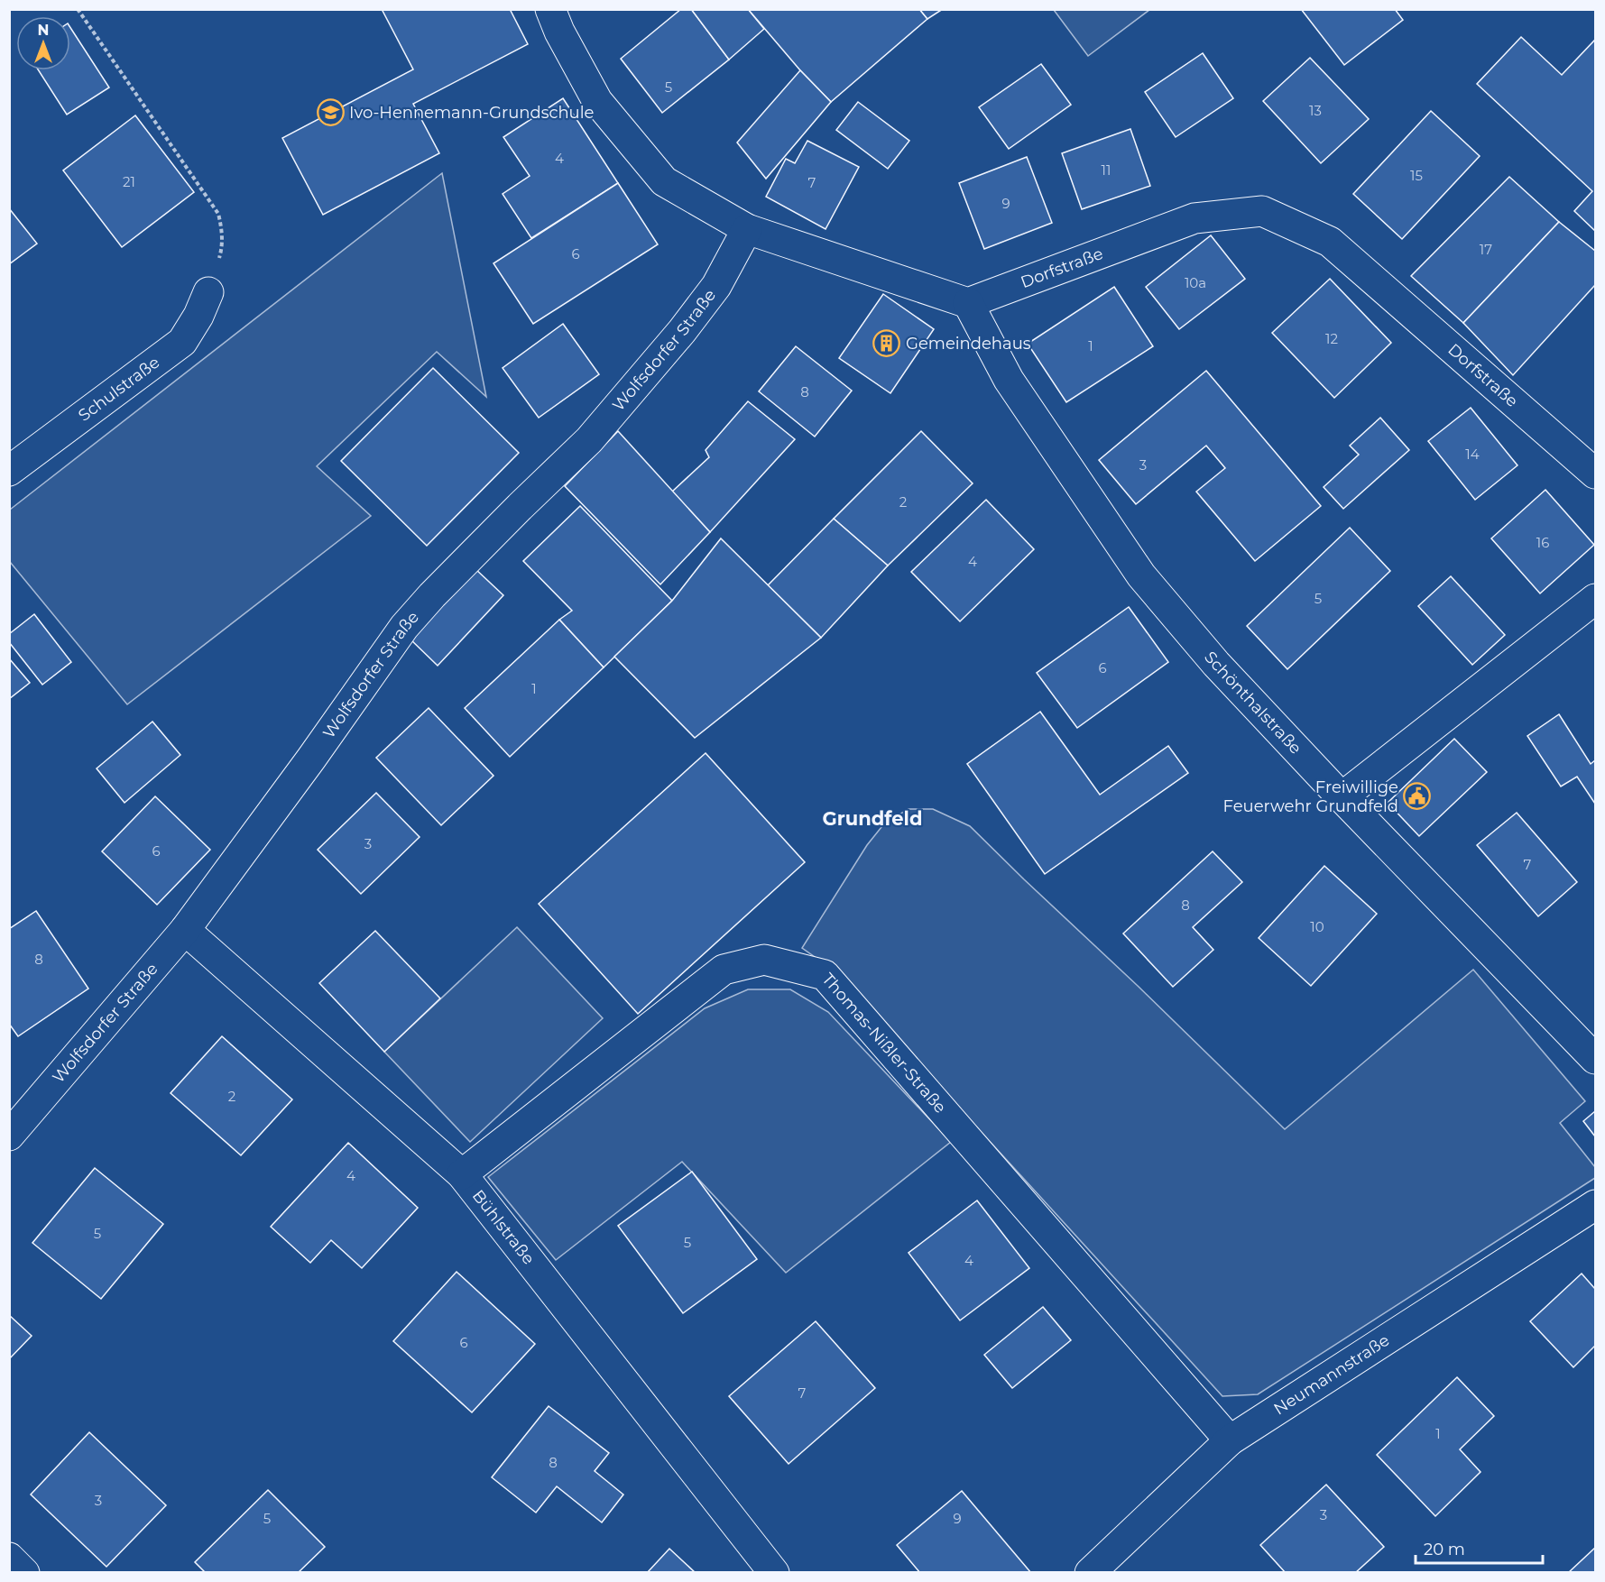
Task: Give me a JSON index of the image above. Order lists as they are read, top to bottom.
{
  "streets": {
    "street": [
      "Dorfstraße",
      "Wolfsdorfer Straße",
      "Schulstraße",
      "Schönthalstraße",
      "Thomas-Nißler-Straße",
      "Bühlstraße",
      "Neumannstraße"
    ]
  },
  "crossings": [
    ["Dorfstraße", "Schönthalstraße"],
    ["Wolfsdorfer Straße", "Bühlstraße"],
    ["Thomas-Nißler-Straße", "Bühlstraße"],
    ["Thomas-Nißler-Straße", "Neumannstraße"]
  ],
  "districts": ["Grundfeld"],
  "places": {
    "school or university": ["Ivo-Hennemann-Grundschule"],
    "building": ["Gemeindehaus"],
    "public building": ["Freiwillige Feuerwehr Grundfeld"]
  },
  "house_numbers": [
    "5",
    "13",
    "4",
    "11",
    "15",
    "21",
    "7",
    "9",
    "17",
    "6",
    "10a",
    "12",
    "1",
    "8",
    "14",
    "3",
    "2",
    "16",
    "4",
    "5",
    "6",
    "1",
    "3",
    "6",
    "7",
    "8",
    "10",
    "8",
    "2",
    "4",
    "5",
    "5",
    "4",
    "6",
    "7",
    "1",
    "8",
    "3",
    "3",
    "5",
    "9"
  ],
  "scale_bar": "20 m",
  "north": "top"
}
